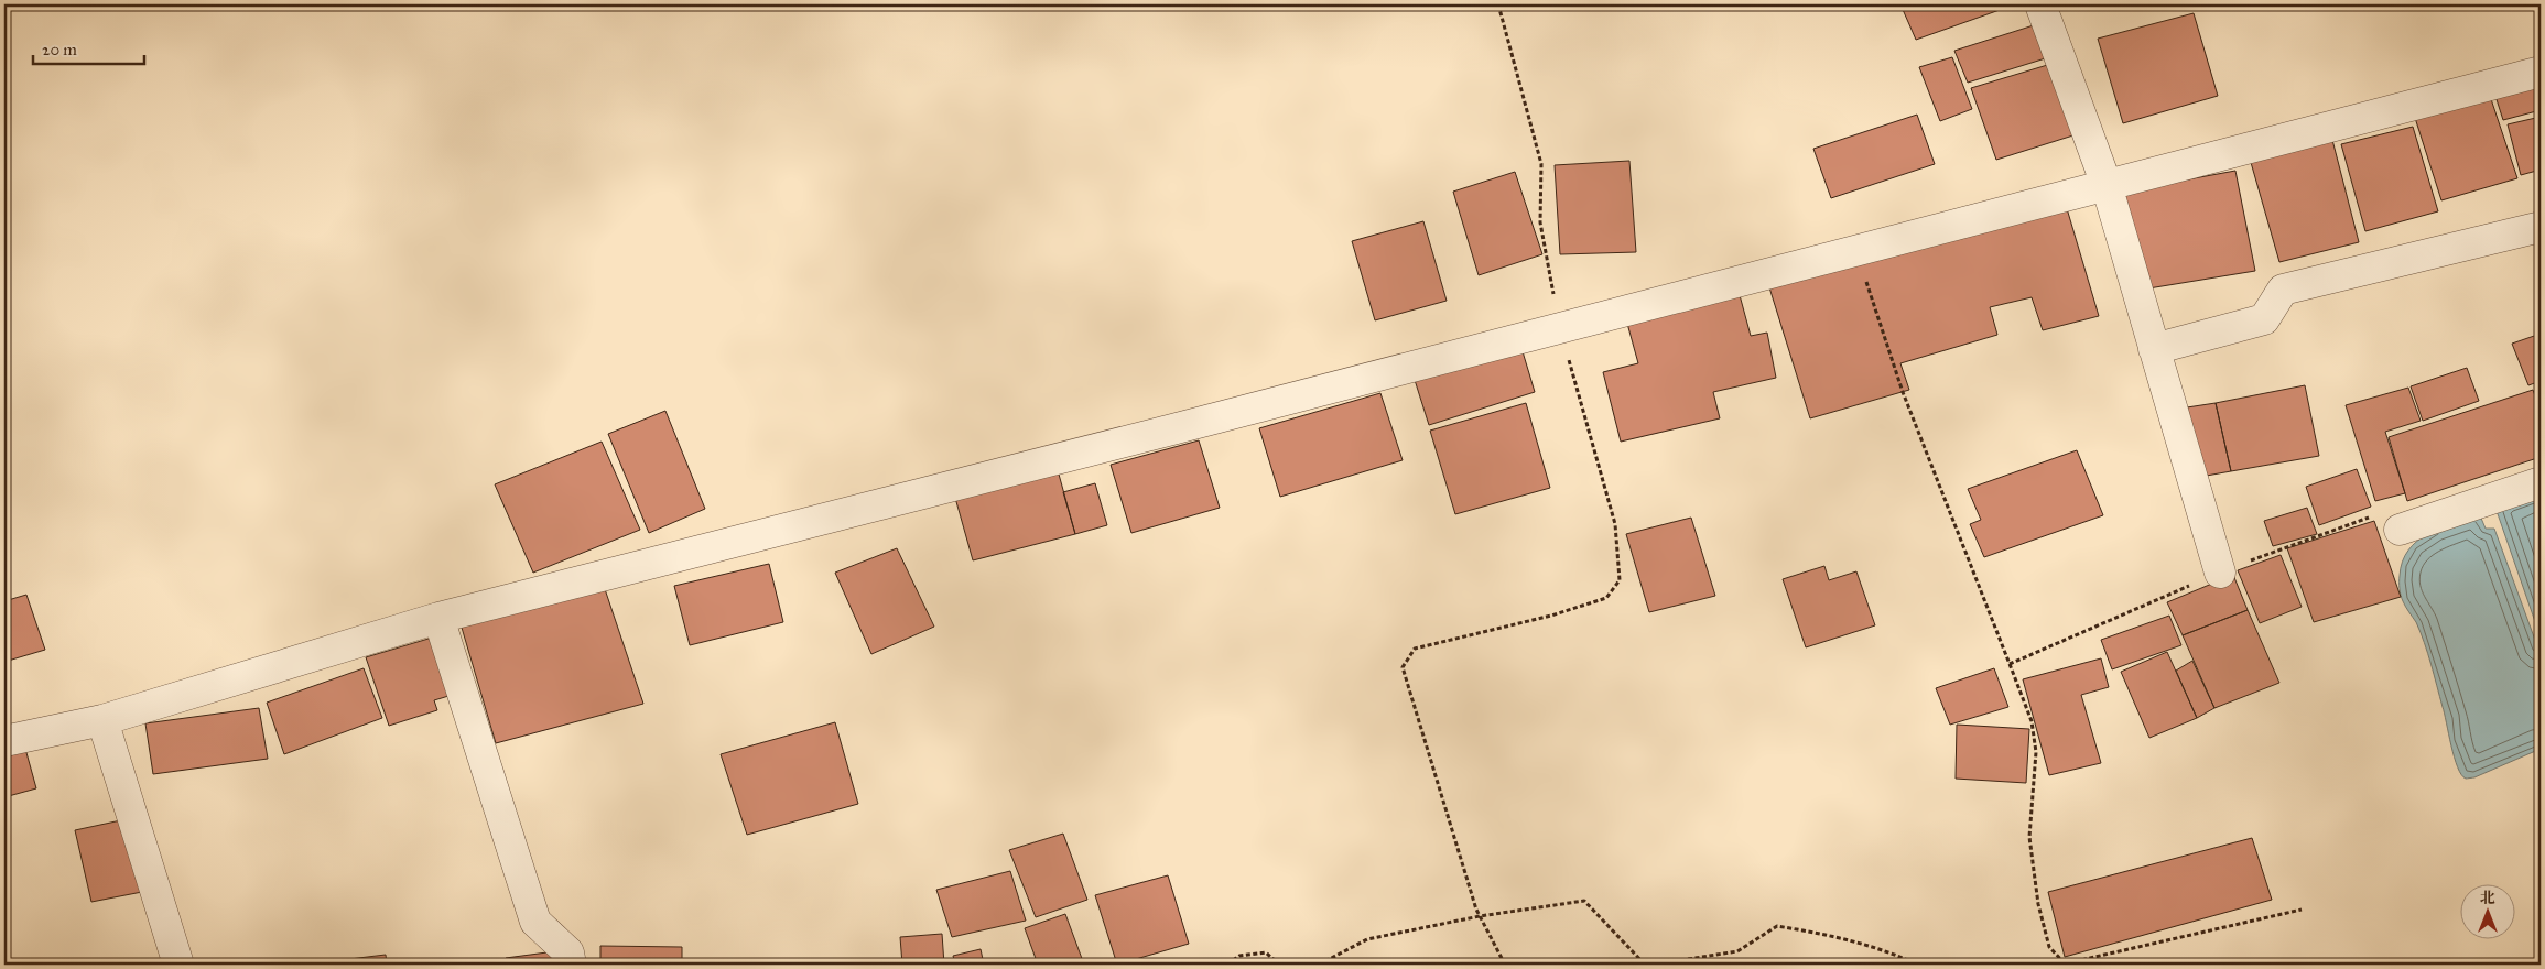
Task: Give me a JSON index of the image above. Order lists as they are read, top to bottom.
{
  "scale_bar": "20 m",
  "north": "top"
}
